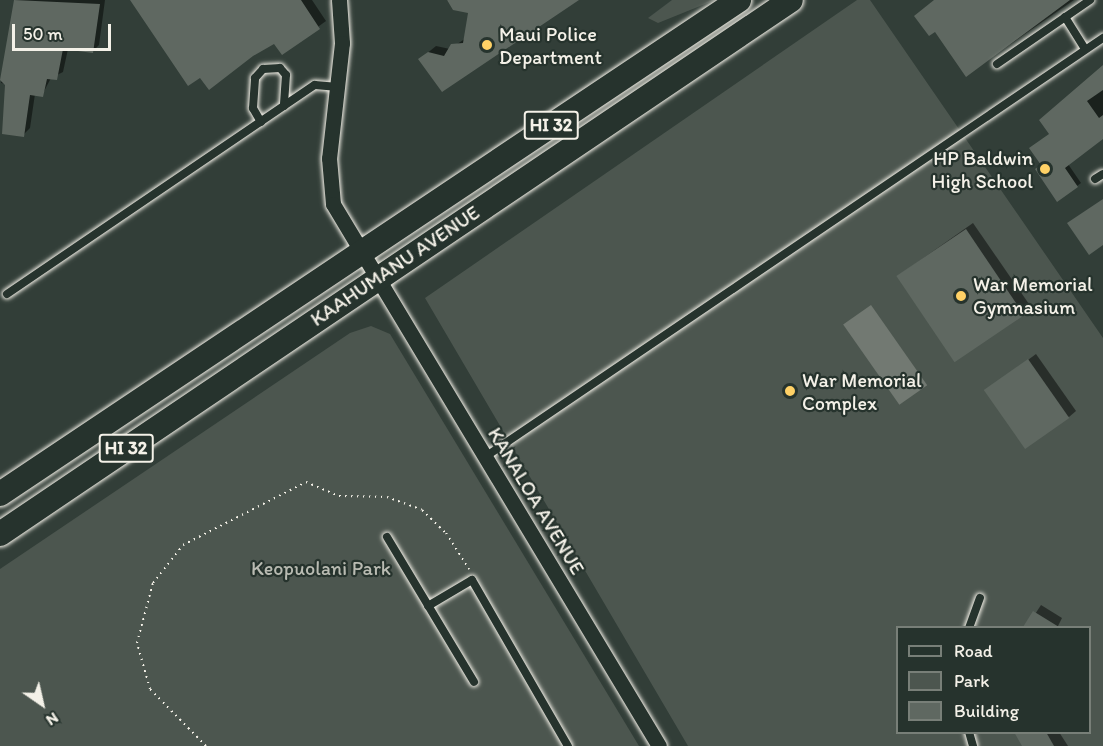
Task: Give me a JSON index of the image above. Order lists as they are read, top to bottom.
{
  "streets": {
    "main road": ["HI 32", "KAAHUMANU AVENUE"],
    "street": ["KANALOA AVENUE"]
  },
  "crossings": [
    ["KAAHUMANU AVENUE", "KANALOA AVENUE"]
  ],
  "parks": ["Keopuolani Park"],
  "places": [
    "Maui Police Department",
    "HP Baldwin High School",
    "War Memorial Gymnasium",
    "War Memorial Complex"
  ],
  "legend": ["Road", "Park", "Building"],
  "scale_bar": "50 m",
  "north": "bottom right"
}
